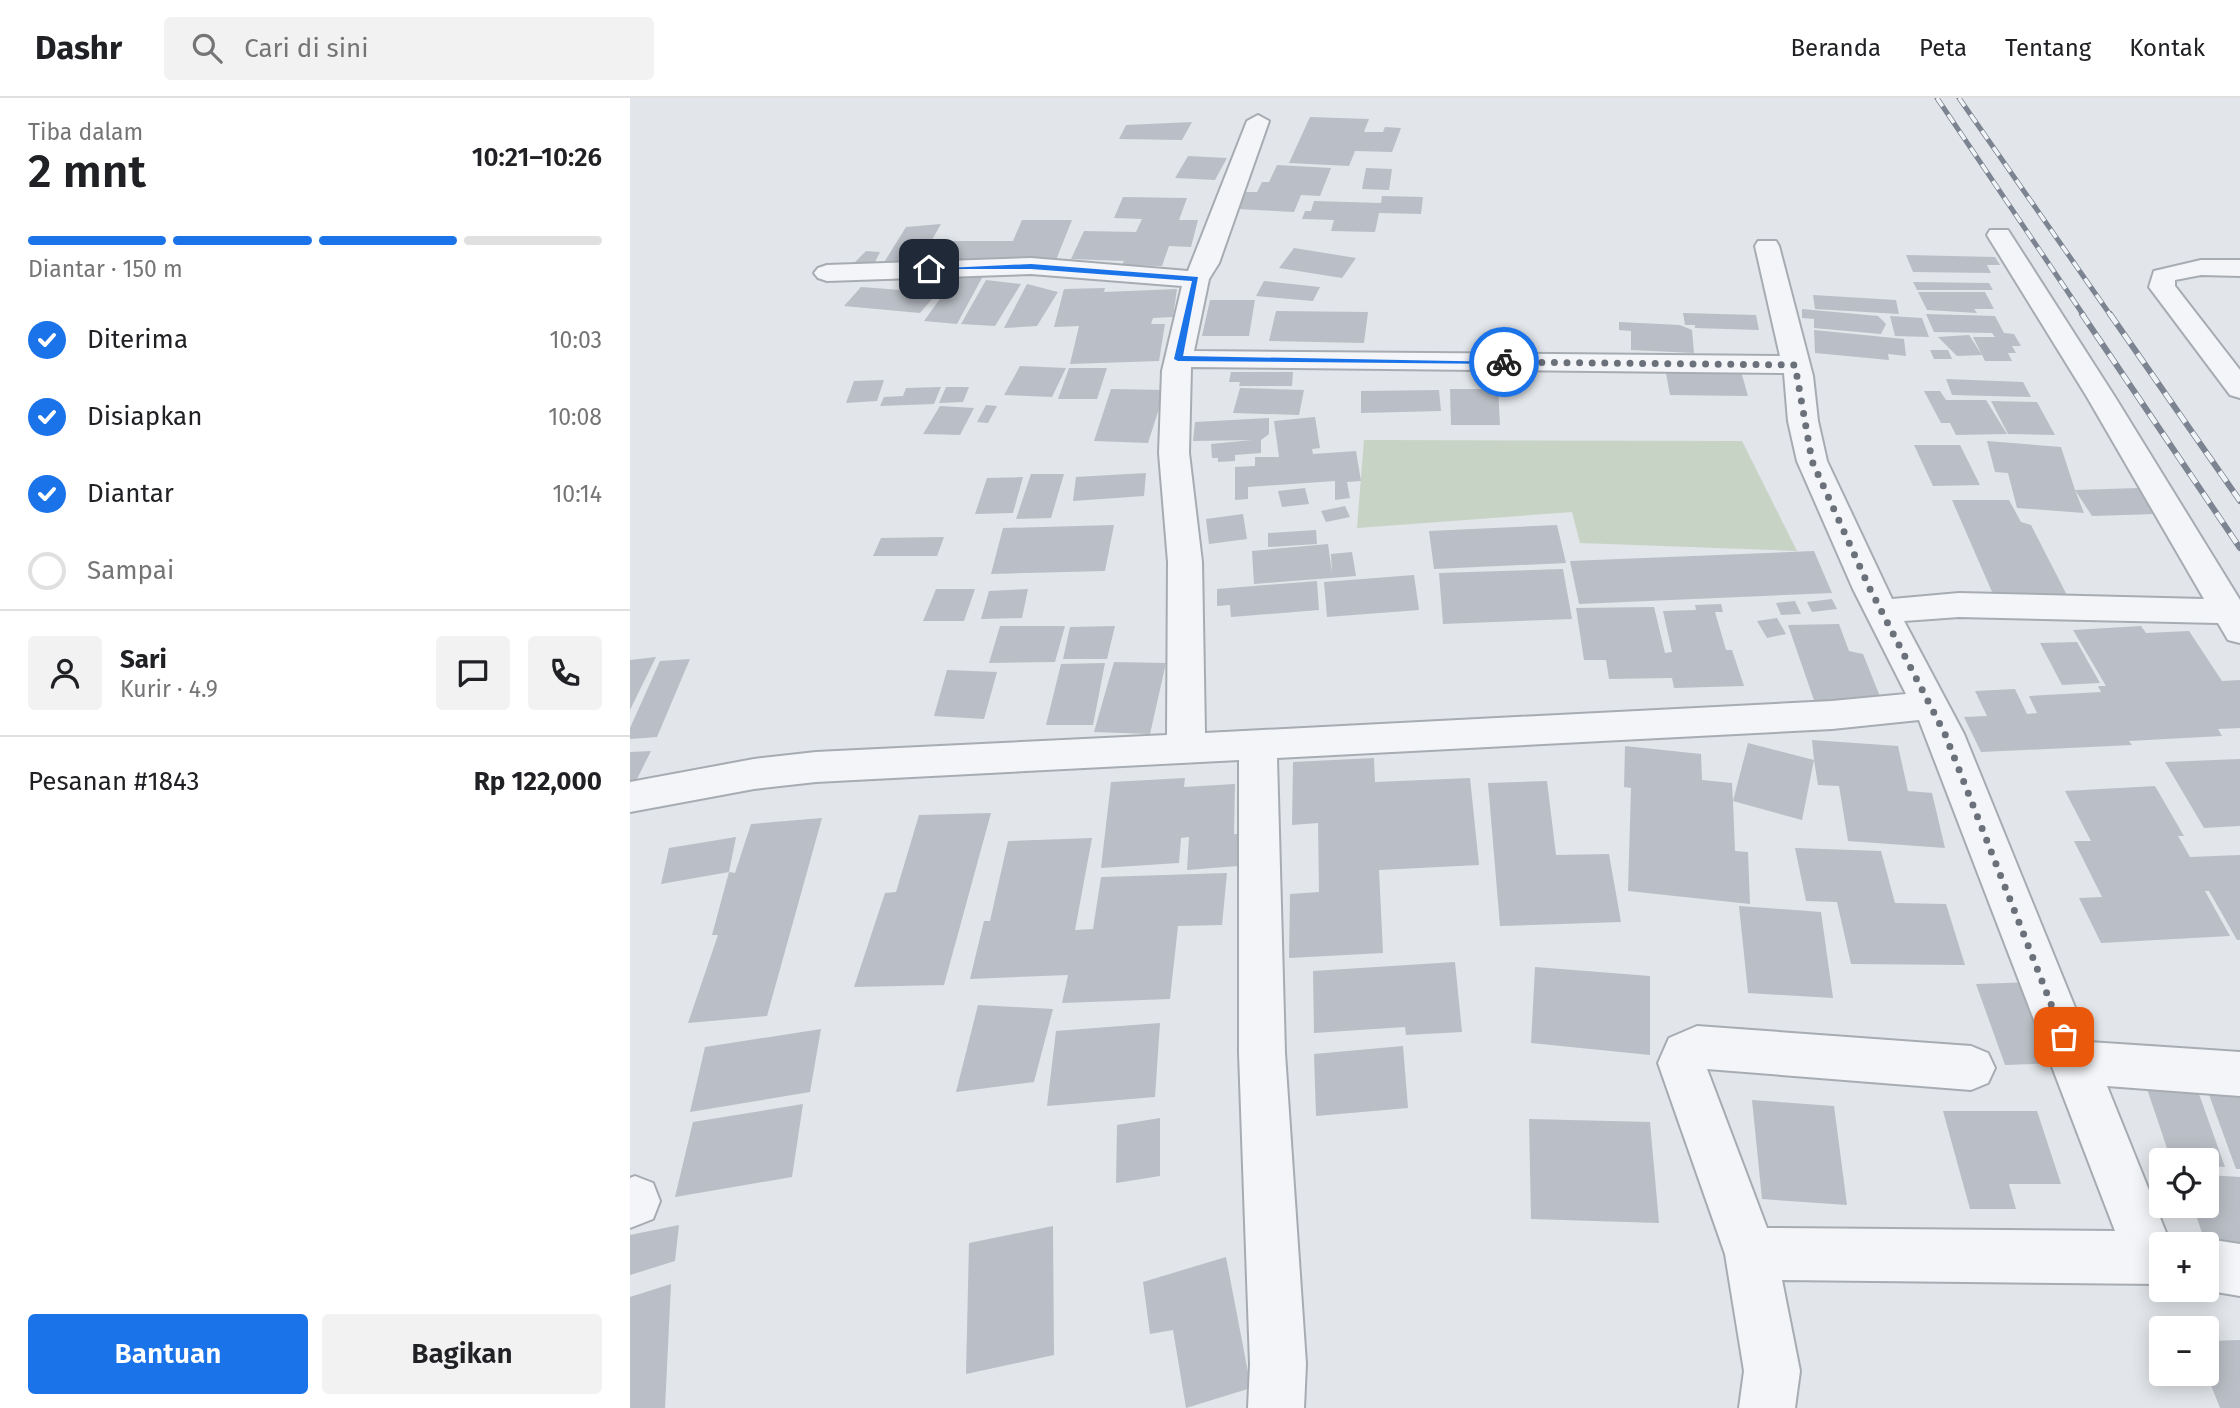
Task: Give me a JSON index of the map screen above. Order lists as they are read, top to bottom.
{
  "page": {
    "header": "Dashr",
    "search": "Cari di sini",
    "nav": [
      "Beranda",
      "Peta",
      "Tentang",
      "Kontak"
    ],
    "heading": ["2 mnt", "Tiba dalam", "10:21–10:26"],
    "panel": [
      "Sari",
      "Kurir · 4.9",
      "Pesanan #1843",
      "Rp 122,000"
    ],
    "bar": "Diantar · 150 m",
    "list": [
      ["Diterima", "10:03"],
      ["Disiapkan", "10:08"],
      ["Diantar", "10:14"],
      "Sampai"
    ],
    "map_buttons": ["+", "−"],
    "buttons": ["Bantuan", "Bagikan"]
  }
}
